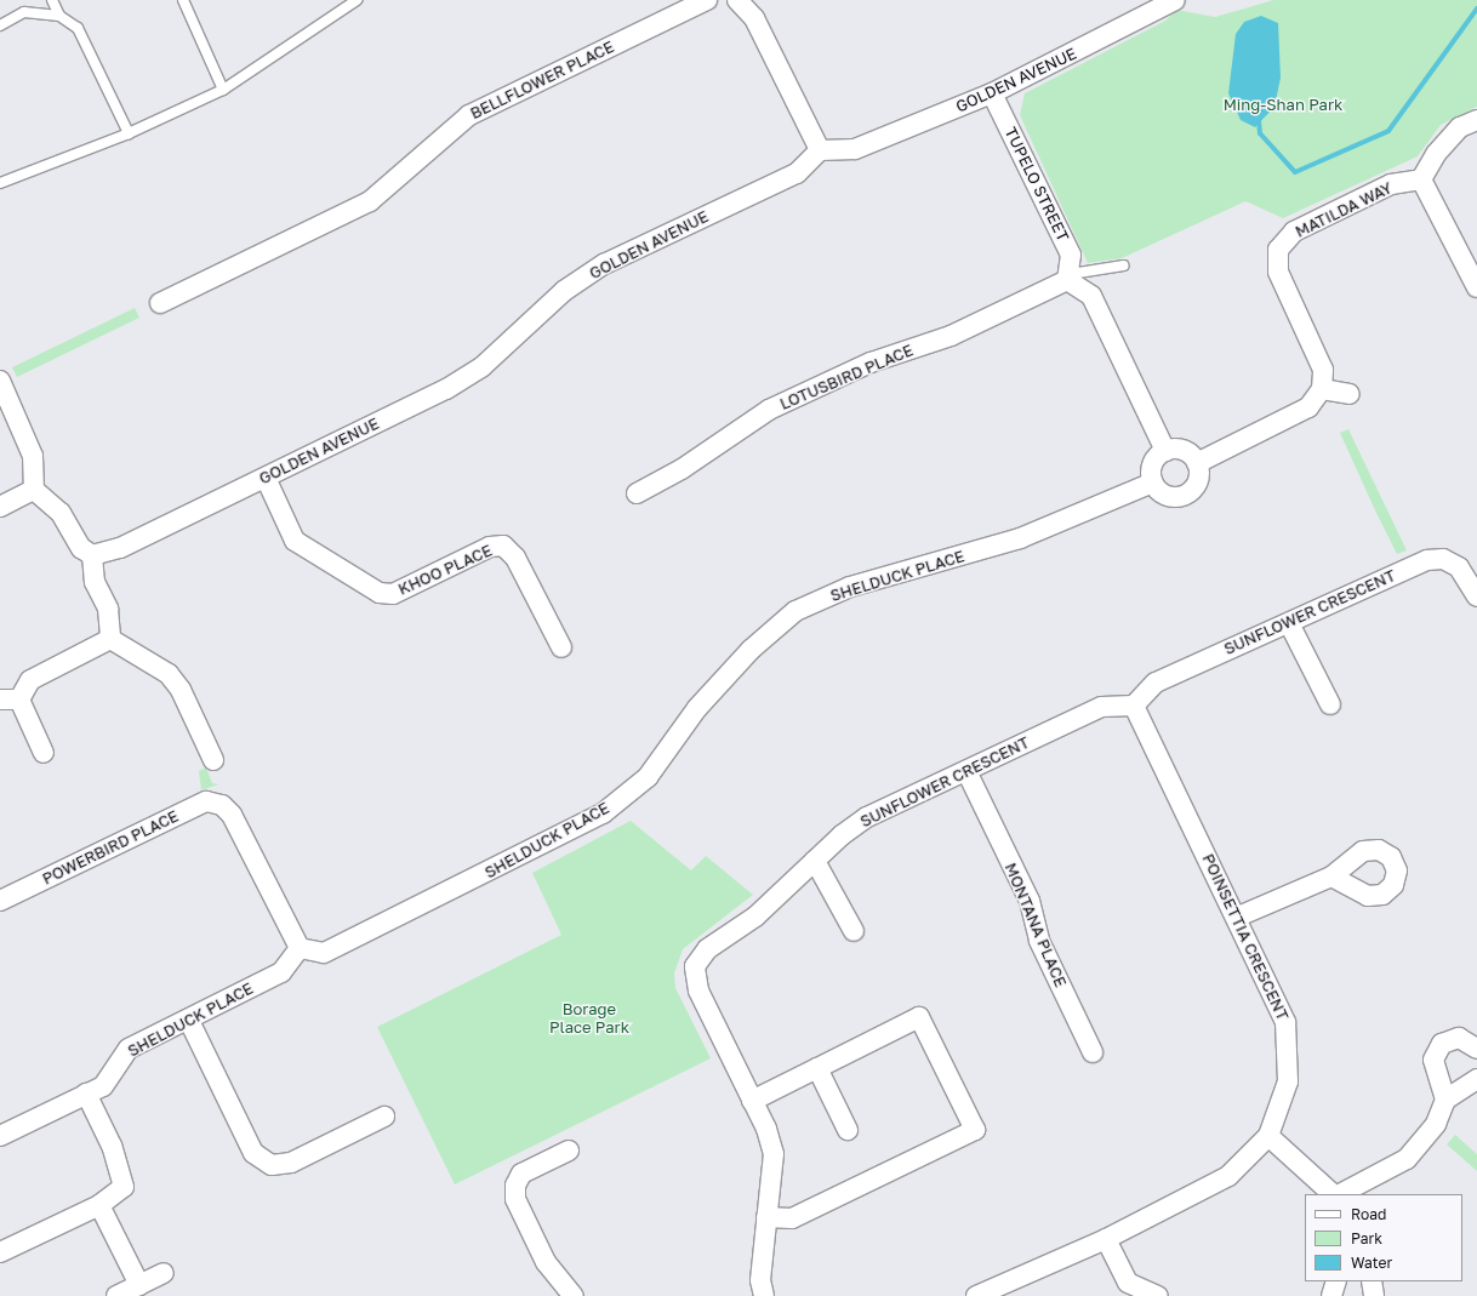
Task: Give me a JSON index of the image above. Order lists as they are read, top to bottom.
{
  "streets": {
    "street": [
      "BELLFLOWER PLACE",
      "GOLDEN AVENUE",
      "TUPELO STREET",
      "MATILDA WAY",
      "LOTUSBIRD PLACE",
      "KHOO PLACE",
      "SHELDUCK PLACE",
      "SUNFLOWER CRESCENT",
      "POWERBIRD PLACE",
      "MONTANA PLACE",
      "POINSETTIA CRESCENT"
    ]
  },
  "crossings": [
    ["GOLDEN AVENUE", "TUPELO STREET"],
    ["GOLDEN AVENUE", "KHOO PLACE"],
    ["TUPELO STREET", "LOTUSBIRD PLACE"],
    ["SHELDUCK PLACE", "POWERBIRD PLACE"],
    ["SUNFLOWER CRESCENT", "MONTANA PLACE"],
    ["SUNFLOWER CRESCENT", "POINSETTIA CRESCENT"]
  ],
  "parks": ["Ming-Shan Park", "Borage Place Park"],
  "legend": ["Road", "Park", "Water"]
}
